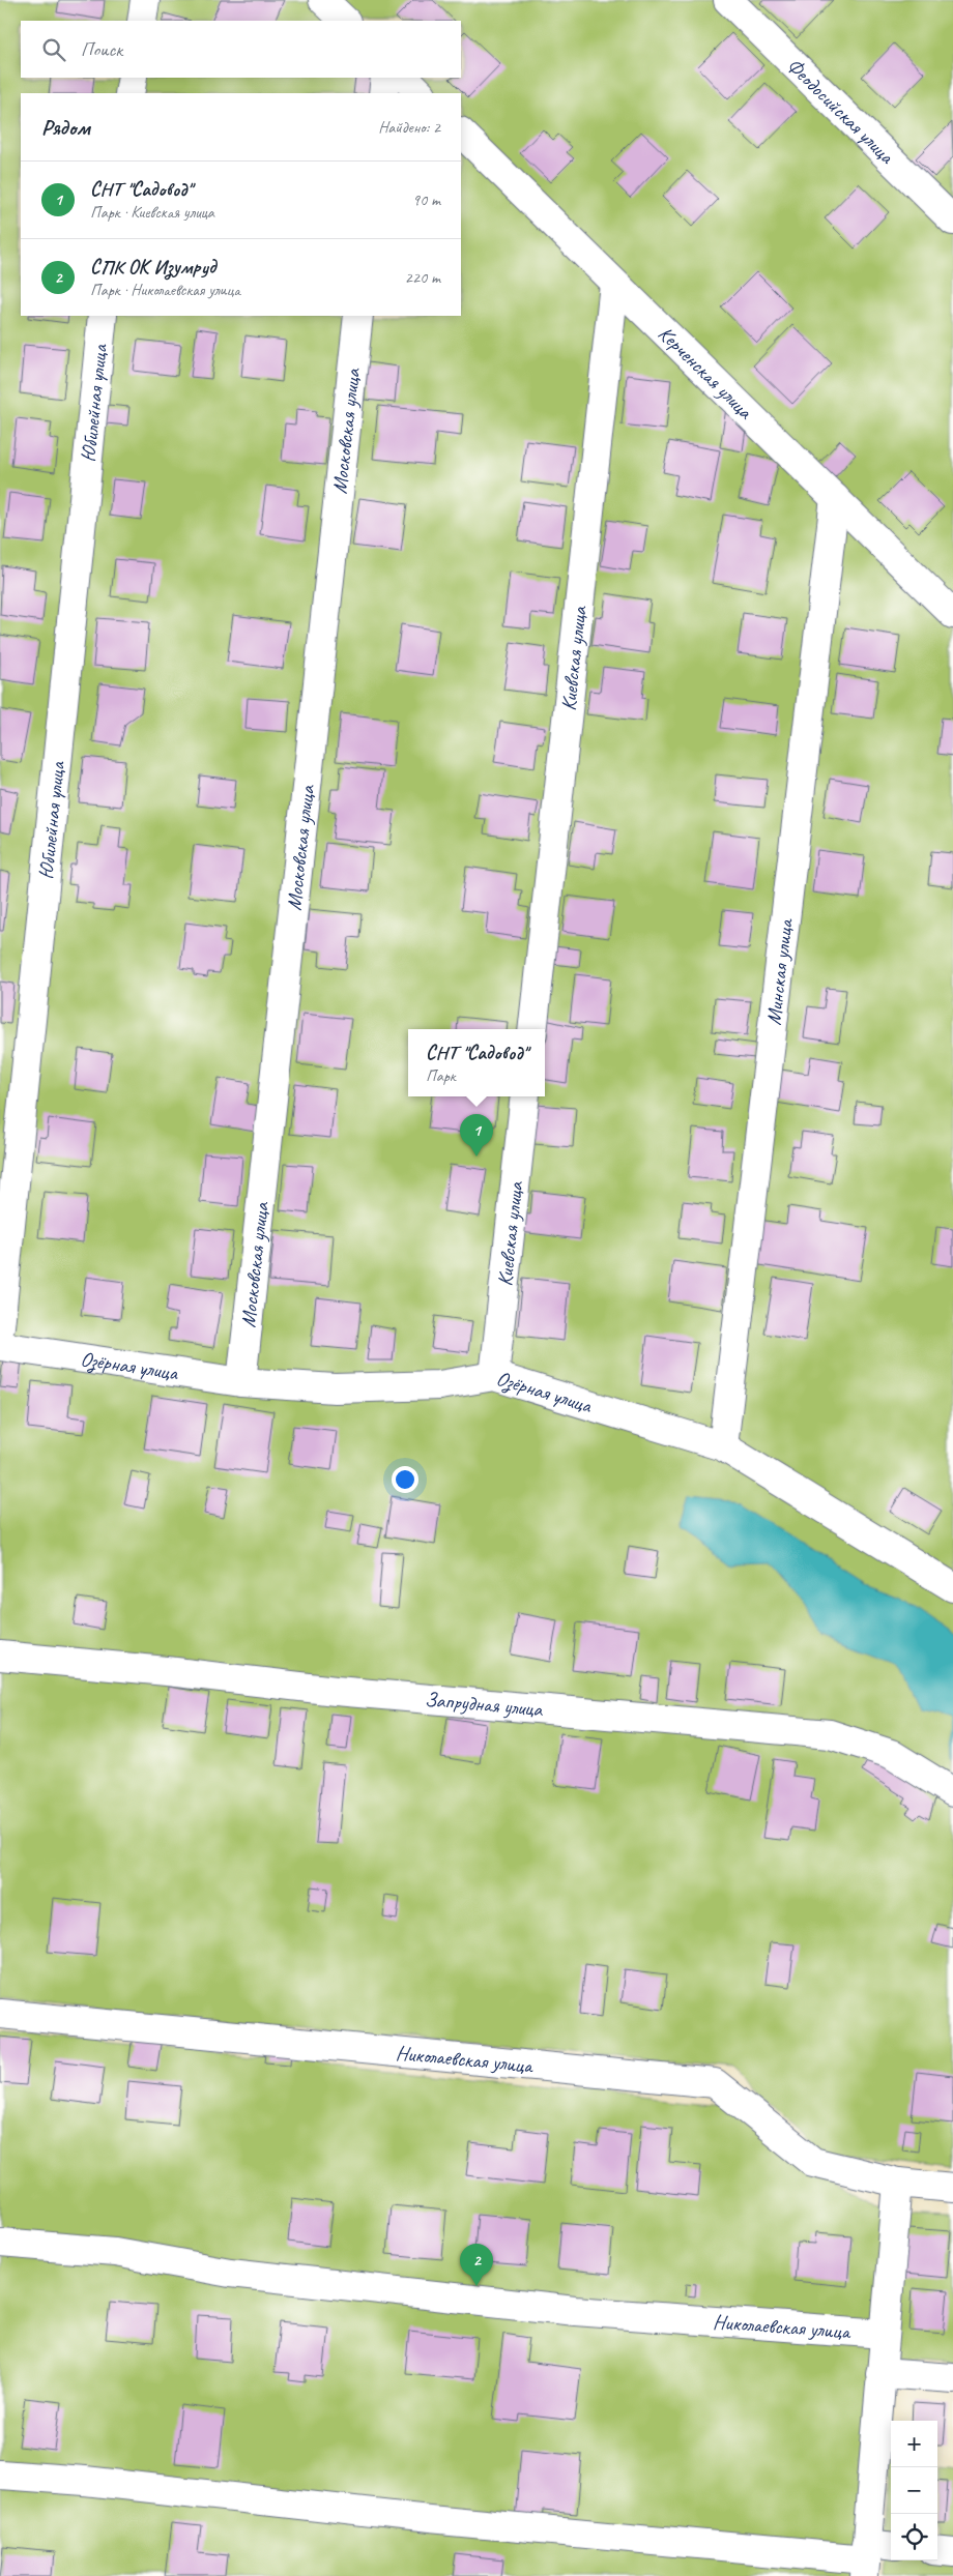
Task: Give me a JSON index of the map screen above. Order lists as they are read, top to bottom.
{
  "streets": {
    "street": [
      "Феодосийская улица",
      "Керченская улица",
      "Юбилейная улица",
      "Московская улица",
      "Киевская улица",
      "Минская улица",
      "Озёрная улица",
      "Запрудная улица",
      "Николаевская улица"
    ]
  },
  "crossings": [
    ["Керченская улица", "Киевская улица"],
    ["Керченская улица", "Минская улица"],
    ["Московская улица", "Озёрная улица"],
    ["Киевская улица", "Озёрная улица"],
    ["Минская улица", "Озёрная улица"]
  ],
  "page": {
    "search": "Поиск",
    "heading": ["Рядом", "Найдено: 2"],
    "list": [
      {
        "mark": "1",
        "name": "СНТ \"Садовод\"",
        "note": "Парк · Киевская улица",
        "value": "90 m"
      },
      {
        "mark": "2",
        "name": "СПК ОК Изумруд",
        "note": "Парк · Николаевская улица",
        "value": "220 m"
      }
    ],
    "popup": ["СНТ \"Садовод\"", "Парк"],
    "pins": ["1", "2"],
    "map_buttons": ["+", "−"]
  }
}
